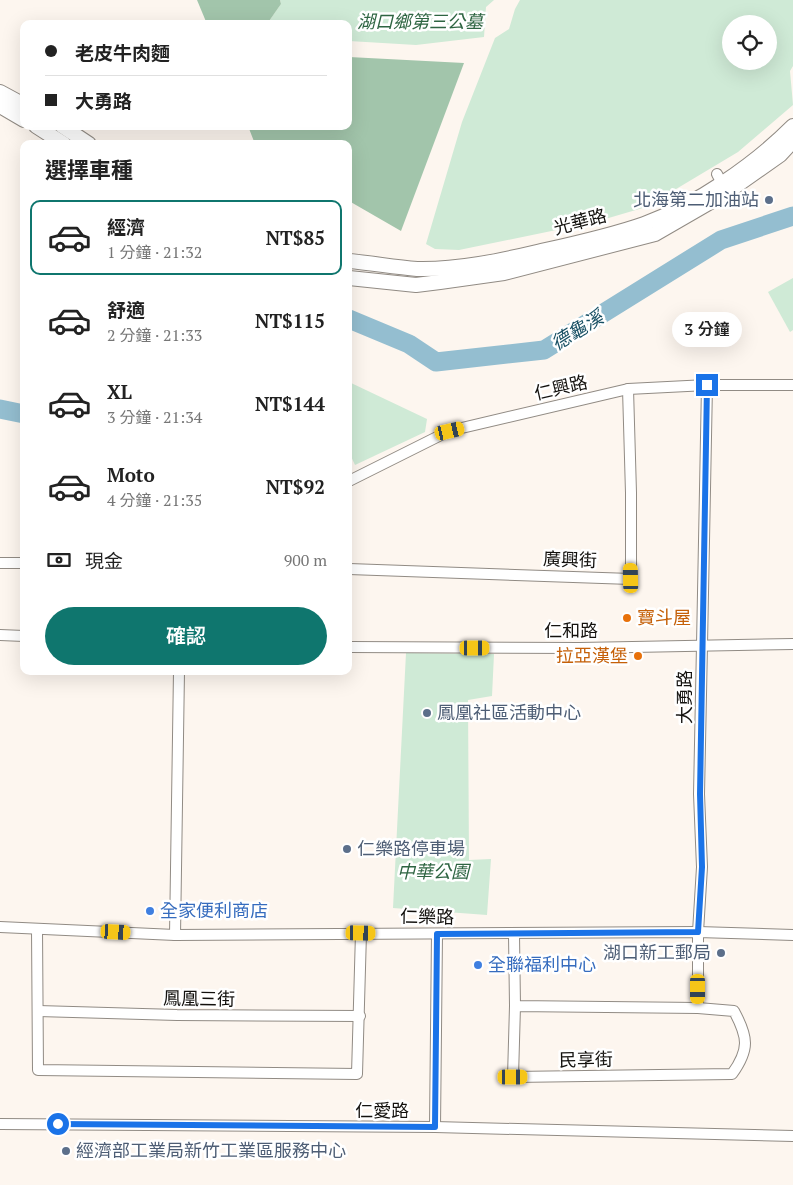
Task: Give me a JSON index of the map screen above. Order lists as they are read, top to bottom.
{
  "streets": {
    "street": [
      "光華路",
      "仁興路",
      "廣興街",
      "仁和路",
      "大勇路",
      "仁樂路",
      "鳳凰三街",
      "民享街",
      "仁愛路"
    ]
  },
  "crossings": [
    ["仁興路", "廣興街"],
    ["仁興路", "大勇路"],
    ["仁和路", "大勇路"],
    ["大勇路", "仁樂路"],
    ["大勇路", "民享街"],
    ["仁樂路", "民享街"]
  ],
  "water": ["德龜溪"],
  "parks": ["湖口鄉第三公墓", "中華公園"],
  "places": [
    "北海第二加油站",
    "寶斗屋",
    "拉亞漢堡",
    "鳳凰社區活動中心",
    "仁樂路停車場",
    "全家便利商店",
    "湖口新工郵局",
    "全聯福利中心",
    "經濟部工業局新竹工業區服務中心"
  ],
  "page": {
    "banner": ["老皮牛肉麵", "大勇路"],
    "heading": "選擇車種",
    "list": [
      {
        "name": "經濟",
        "note": "1 分鐘 · 21:32",
        "value": "NT$85"
      },
      {
        "name": "舒適",
        "note": "2 分鐘 · 21:33",
        "value": "NT$115"
      },
      {
        "name": "XL",
        "note": "3 分鐘 · 21:34",
        "value": "NT$144"
      },
      {
        "name": "Moto",
        "note": "4 分鐘 · 21:35",
        "value": "NT$92"
      }
    ],
    "bubble": "3 分鐘",
    "pay": ["現金", "900 m"],
    "buttons": "確認"
  }
}
